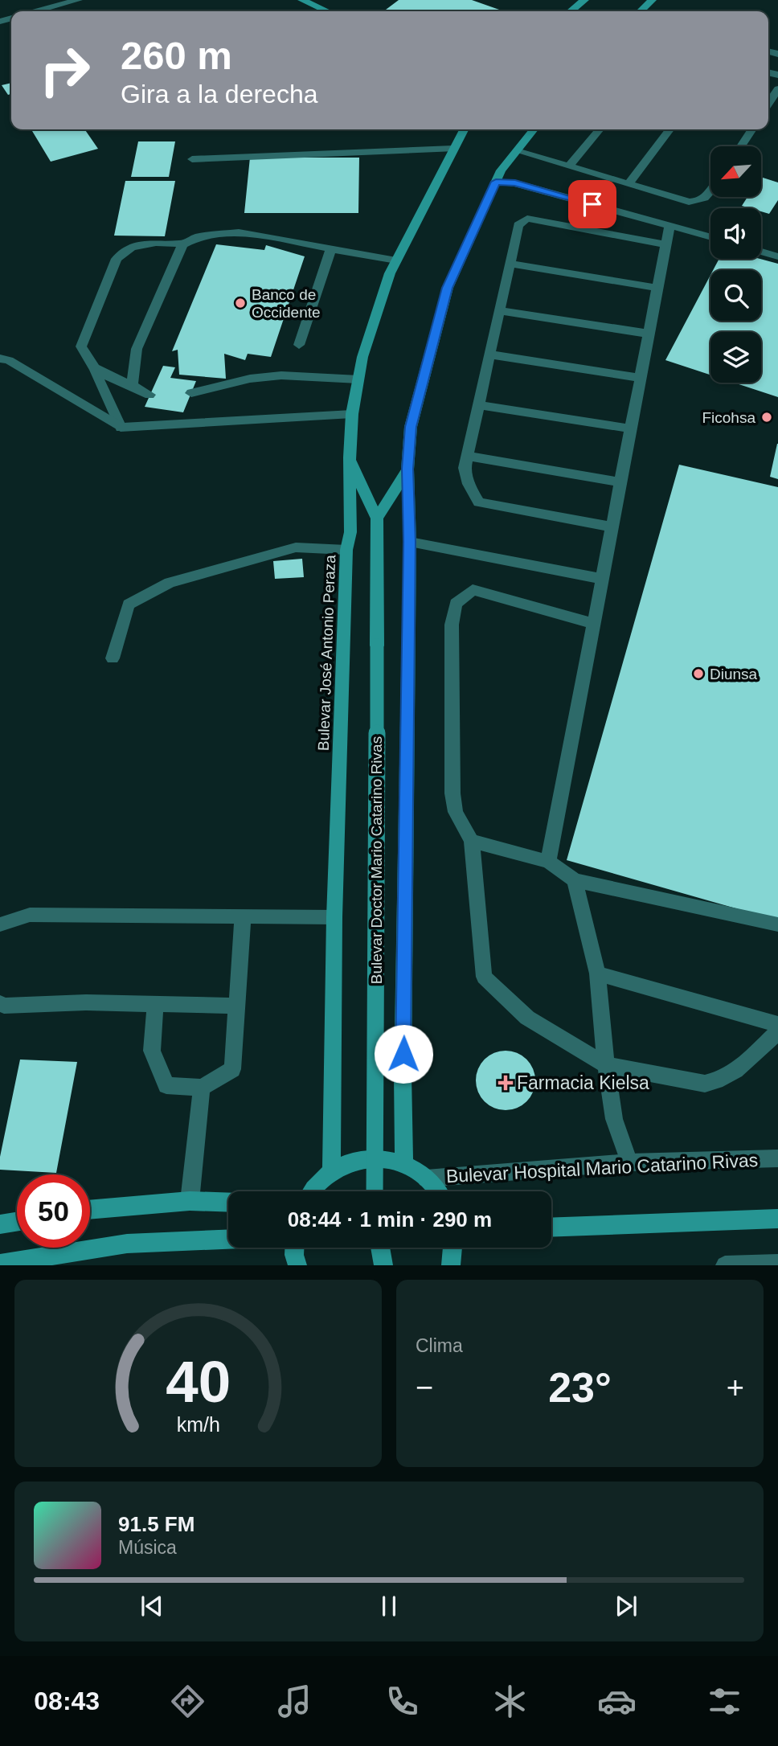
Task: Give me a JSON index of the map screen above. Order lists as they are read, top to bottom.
{
  "streets": {
    "main road": ["Bulevar José Antonio Peraza", "Bulevar Doctor Mario Catarino Rivas"],
    "street": ["Bulevar Hospital Mario Catarino Rivas"]
  },
  "places": {
    "other": ["Banco de Occidente", "Ficohsa", "Diunsa"],
    "health": ["Farmacia Kielsa"]
  },
  "north": "bottom left",
  "page": {
    "turn": ["260 m", "Gira a la derecha"],
    "limit": "50",
    "trip": "08:44 · 1 min · 290 m",
    "tile": "Clima",
    "heat": ["−", "23°", "+"],
    "song": ["91.5 FM", "Música"],
    "tabs": "08:43",
    "gauge": ["40", "km/h"]
  }
}
